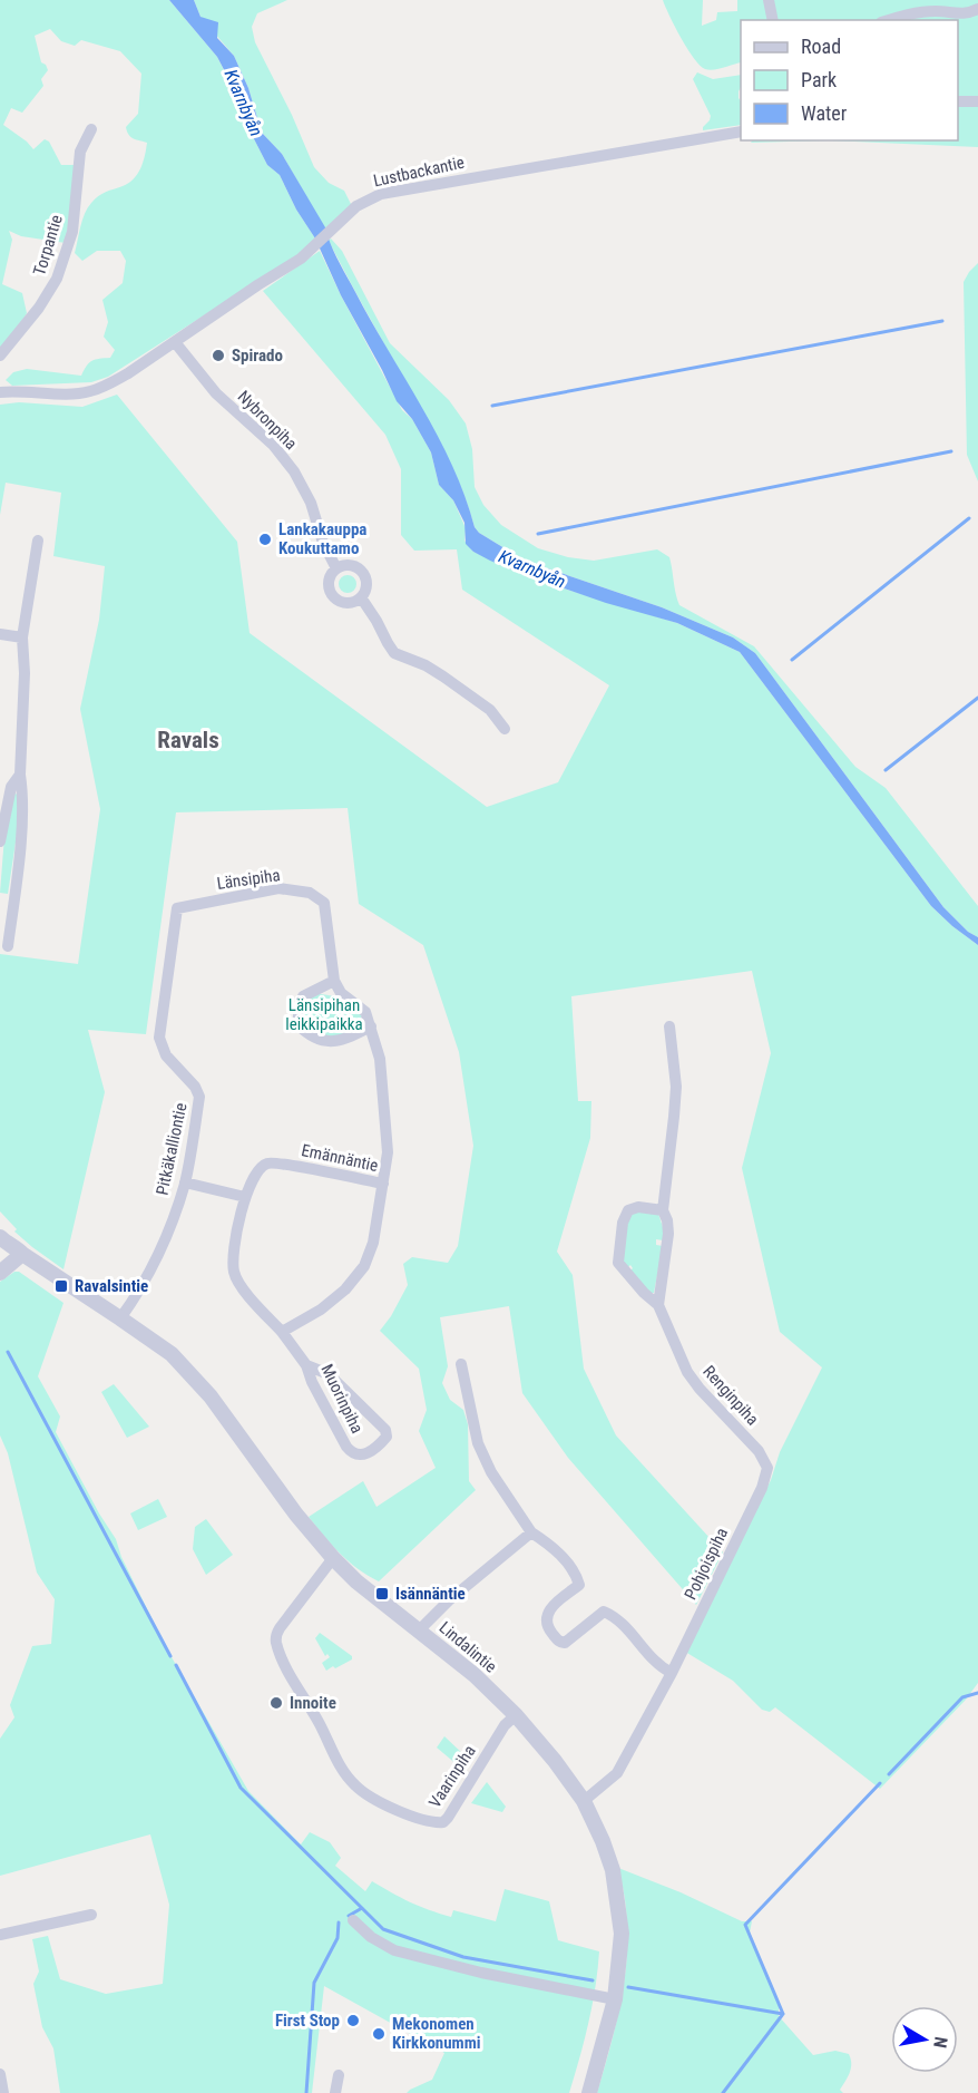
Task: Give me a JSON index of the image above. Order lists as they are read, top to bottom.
{
  "streets": {
    "street": [
      "Lustbackantie",
      "Torpantie",
      "Nybronpiha",
      "Länsipiha",
      "Pitkäkalliontie",
      "Emännäntie",
      "Renginpiha",
      "Muorinpiha",
      "Pohjoispiha",
      "Lindalintie",
      "Vaarinpiha"
    ]
  },
  "crossings": [
    ["Lustbackantie", "Nybronpiha"],
    ["Länsipiha", "Pitkäkalliontie"],
    ["Pitkäkalliontie", "Lindalintie"],
    ["Emännäntie", "Muorinpiha"],
    ["Renginpiha", "Pohjoispiha"],
    ["Pohjoispiha", "Lindalintie"],
    ["Lindalintie", "Vaarinpiha"]
  ],
  "districts": ["Ravals"],
  "water": ["Kvarnbyån"],
  "parks": ["Länsipihan leikkipaikka"],
  "places": {
    "other": [
      "Spirado",
      "Lankakauppa Koukuttamo",
      "Innoite",
      "First Stop",
      "Mekonomen Kirkkonummi"
    ],
    "transit": ["Ravalsintie", "Isännäntie"]
  },
  "legend": ["Road", "Park", "Water"],
  "north": "right"
}
